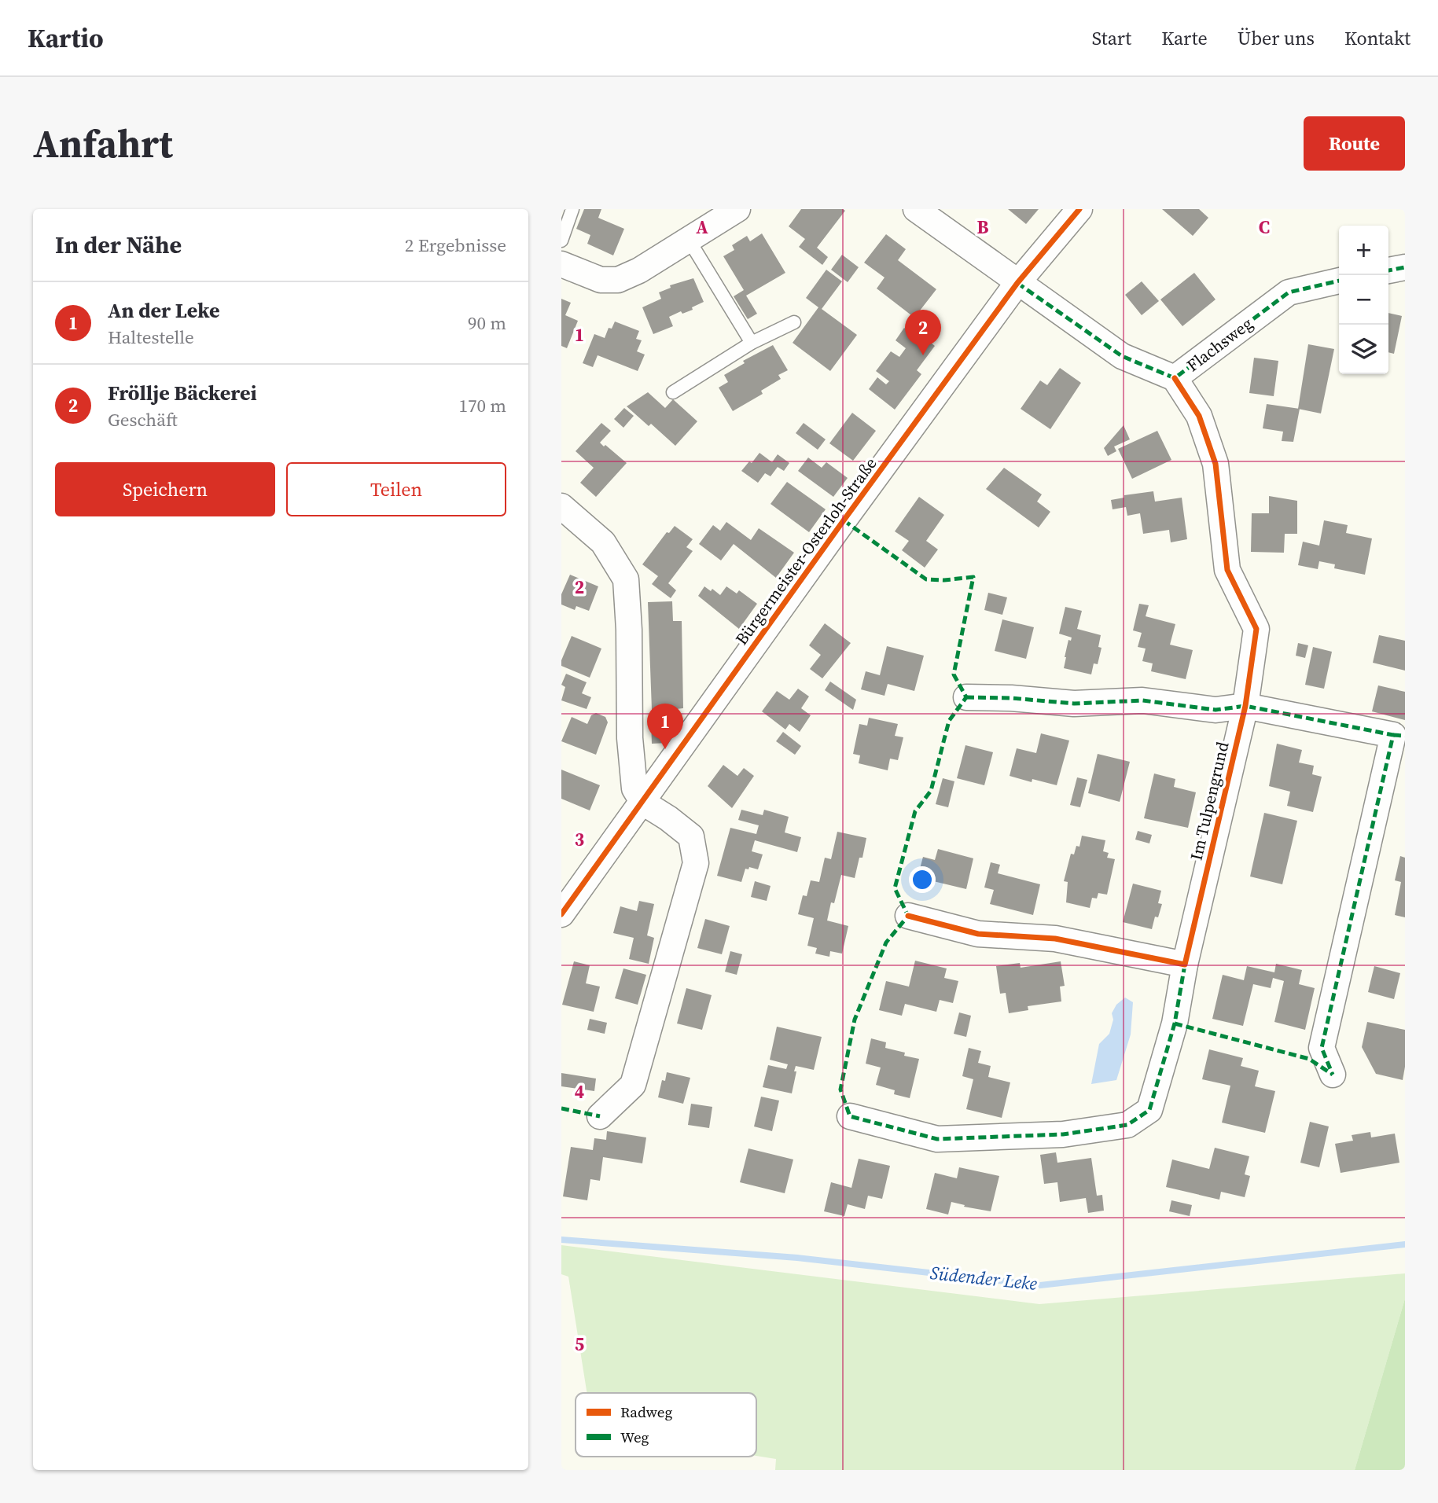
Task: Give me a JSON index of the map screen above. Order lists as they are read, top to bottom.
{
  "streets": {
    "street": ["Flachsweg", "Bürgermeister-Osterloh-Straße", "Im Tulpengrund"]
  },
  "crossings": [
    ["Flachsweg", "Bürgermeister-Osterloh-Straße"],
    ["Flachsweg", "Im Tulpengrund"]
  ],
  "water": ["Südender Leke"],
  "legend": ["Radweg", "Weg"],
  "page": {
    "header": "Kartio",
    "nav": [
      "Start",
      "Karte",
      "Über uns",
      "Kontakt"
    ],
    "buttons": [
      "Route",
      ["Speichern", "Teilen"]
    ],
    "title": "Anfahrt",
    "heading": ["In der Nähe", "2 Ergebnisse"],
    "map_buttons": ["+", "−"],
    "list": [
      {
        "mark": "1",
        "name": "An der Leke",
        "note": "Haltestelle",
        "value": "90 m"
      },
      {
        "mark": "2",
        "name": "Fröllje Bäckerei",
        "note": "Geschäft",
        "value": "170 m"
      }
    ],
    "pins": ["2", "1"]
  },
  "grid": {
    "columns": ["A", "B", "C"],
    "rows": [
      "1",
      "2",
      "3",
      "4",
      "5"
    ]
  }
}
